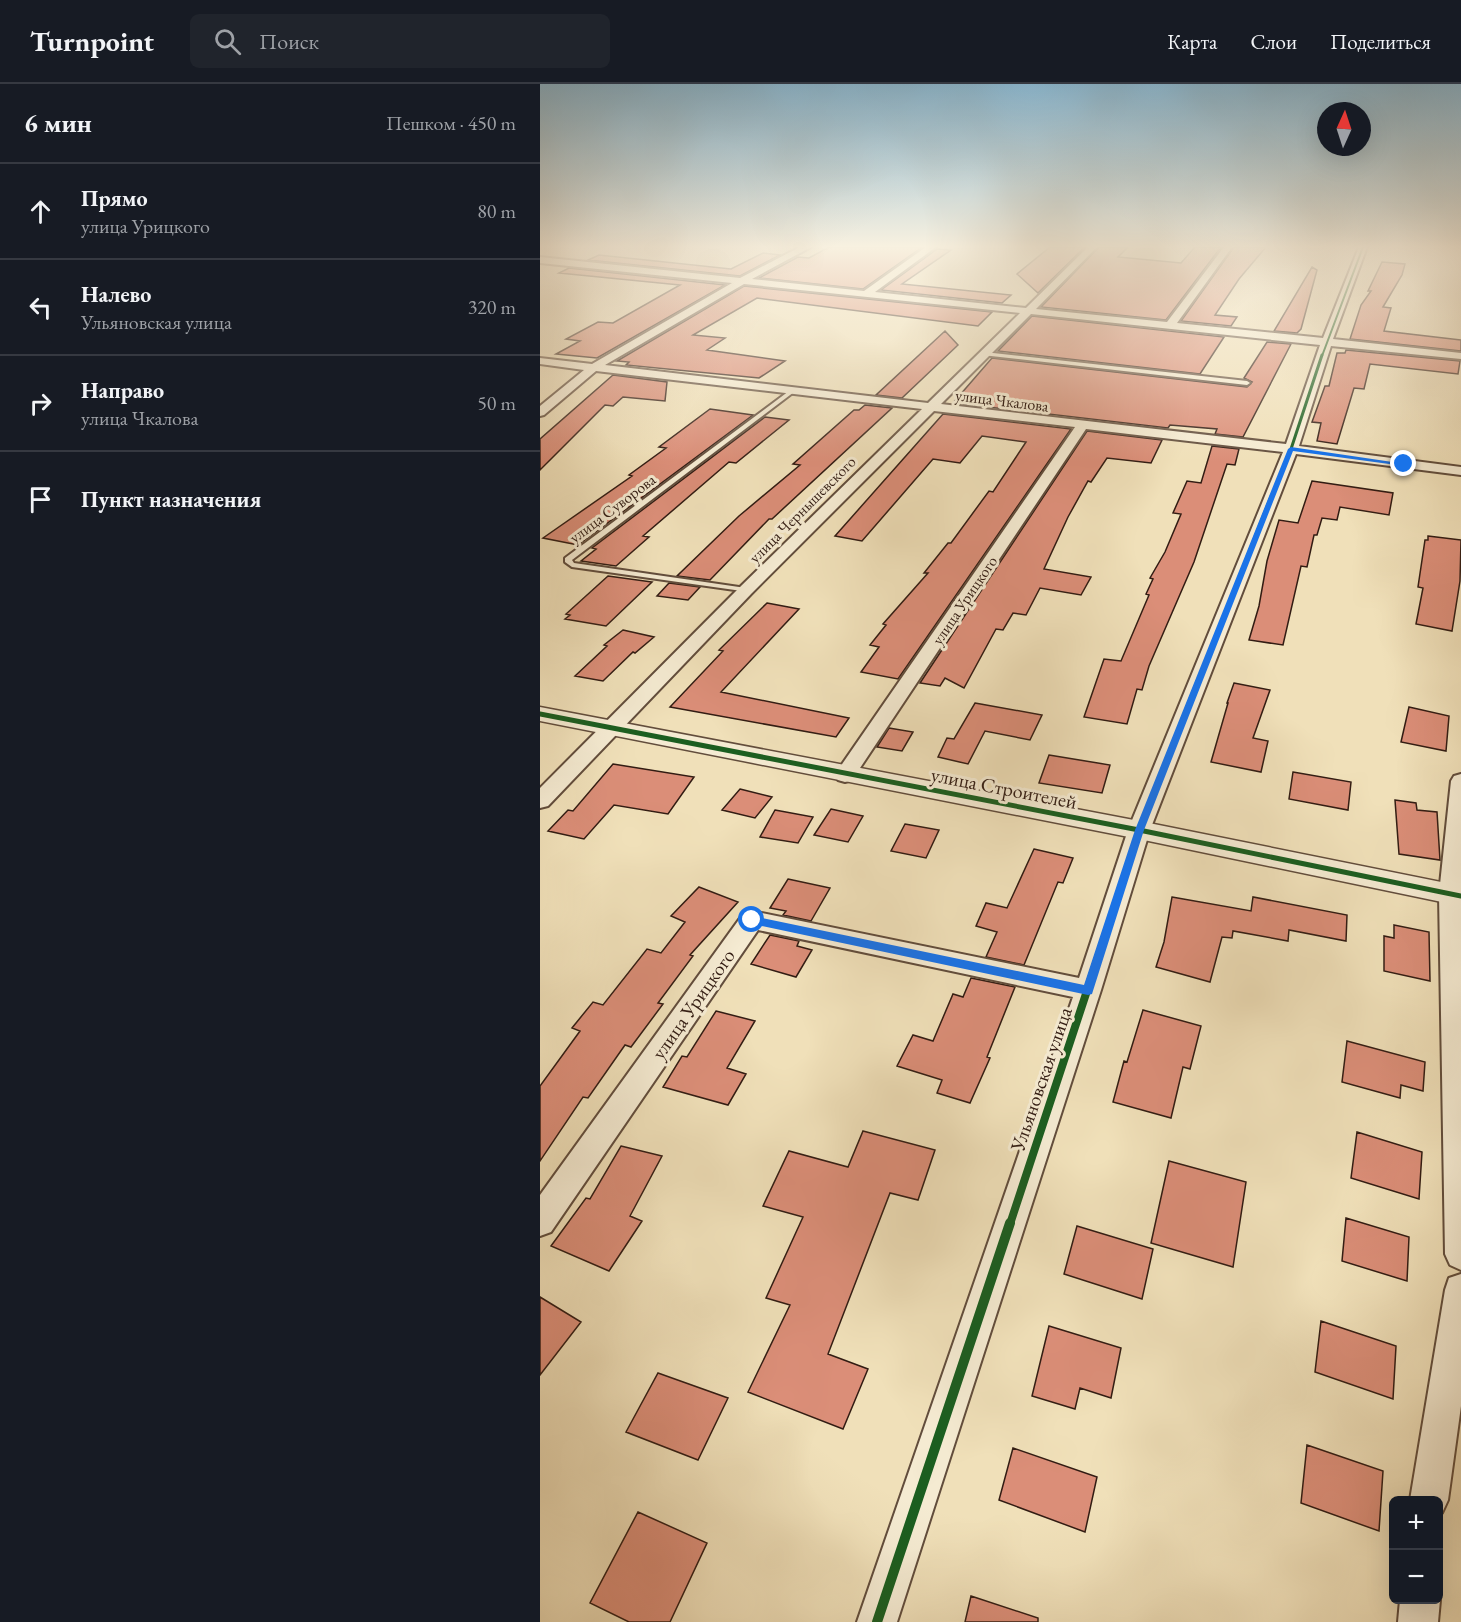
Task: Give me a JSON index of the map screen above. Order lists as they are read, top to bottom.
{
  "streets": {
    "street": [
      "улица Чкалова",
      "улица Чернышевского",
      "улица Урицкого",
      "улица Строителей",
      "Ульяновская улица"
    ],
    "lane": ["улица Суворова"]
  },
  "crossings": [
    ["улица Чкалова", "улица Суворова"],
    ["улица Чкалова", "улица Чернышевского"],
    ["улица Чкалова", "улица Урицкого"],
    ["улица Чкалова", "Ульяновская улица"],
    ["улица Суворова", "улица Чернышевского"],
    ["улица Чернышевского", "улица Строителей"],
    ["улица Урицкого", "улица Строителей"],
    ["улица Урицкого", "Ульяновская улица"],
    ["улица Строителей", "Ульяновская улица"]
  ],
  "north": "top",
  "page": {
    "header": "Turnpoint",
    "search": "Поиск",
    "nav": ["Карта", "Слои", "Поделиться"],
    "heading": ["6 мин", "Пешком · 450 m"],
    "list": [
      ["Прямо", "улица Урицкого", "80 m"],
      ["Налево", "Ульяновская улица", "320 m"],
      ["Направо", "улица Чкалова", "50 m"],
      "Пункт назначения"
    ],
    "map_buttons": ["+", "−"]
  }
}
